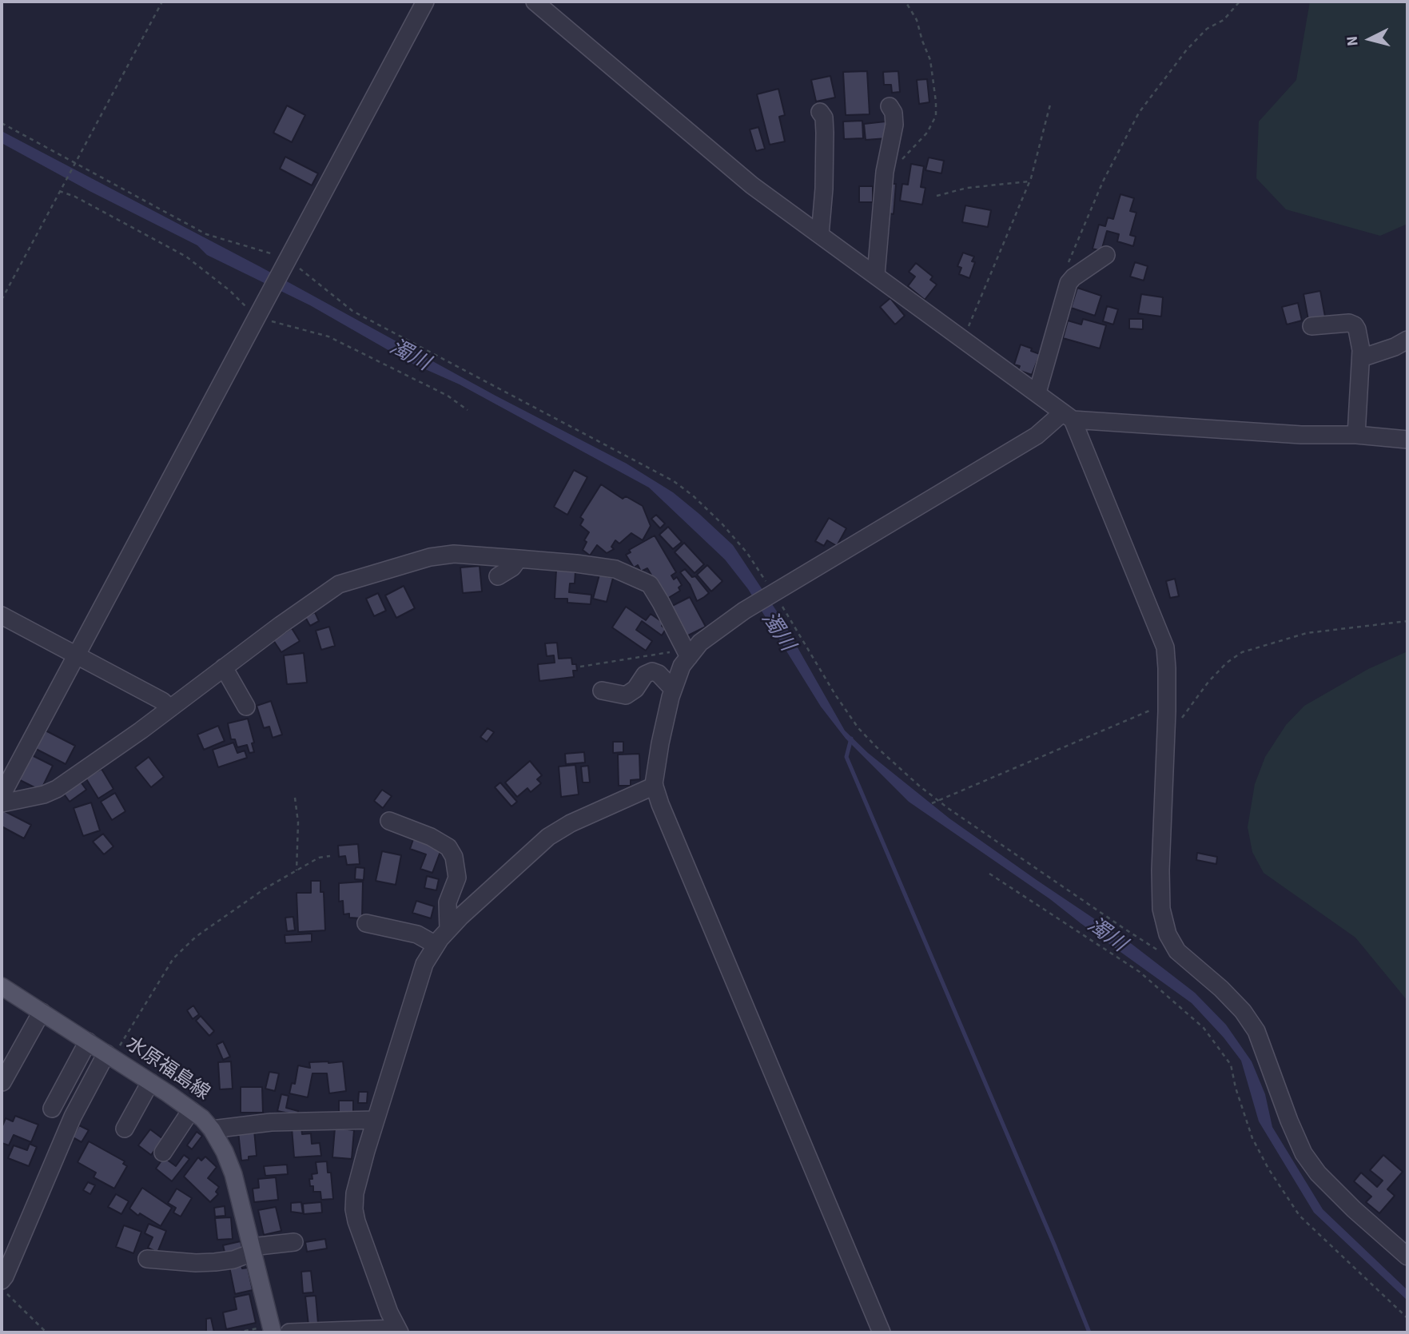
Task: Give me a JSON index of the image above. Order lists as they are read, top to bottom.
{
  "streets": {
    "main road": ["水原福島線"]
  },
  "water": ["濁川"],
  "north": "left"
}
